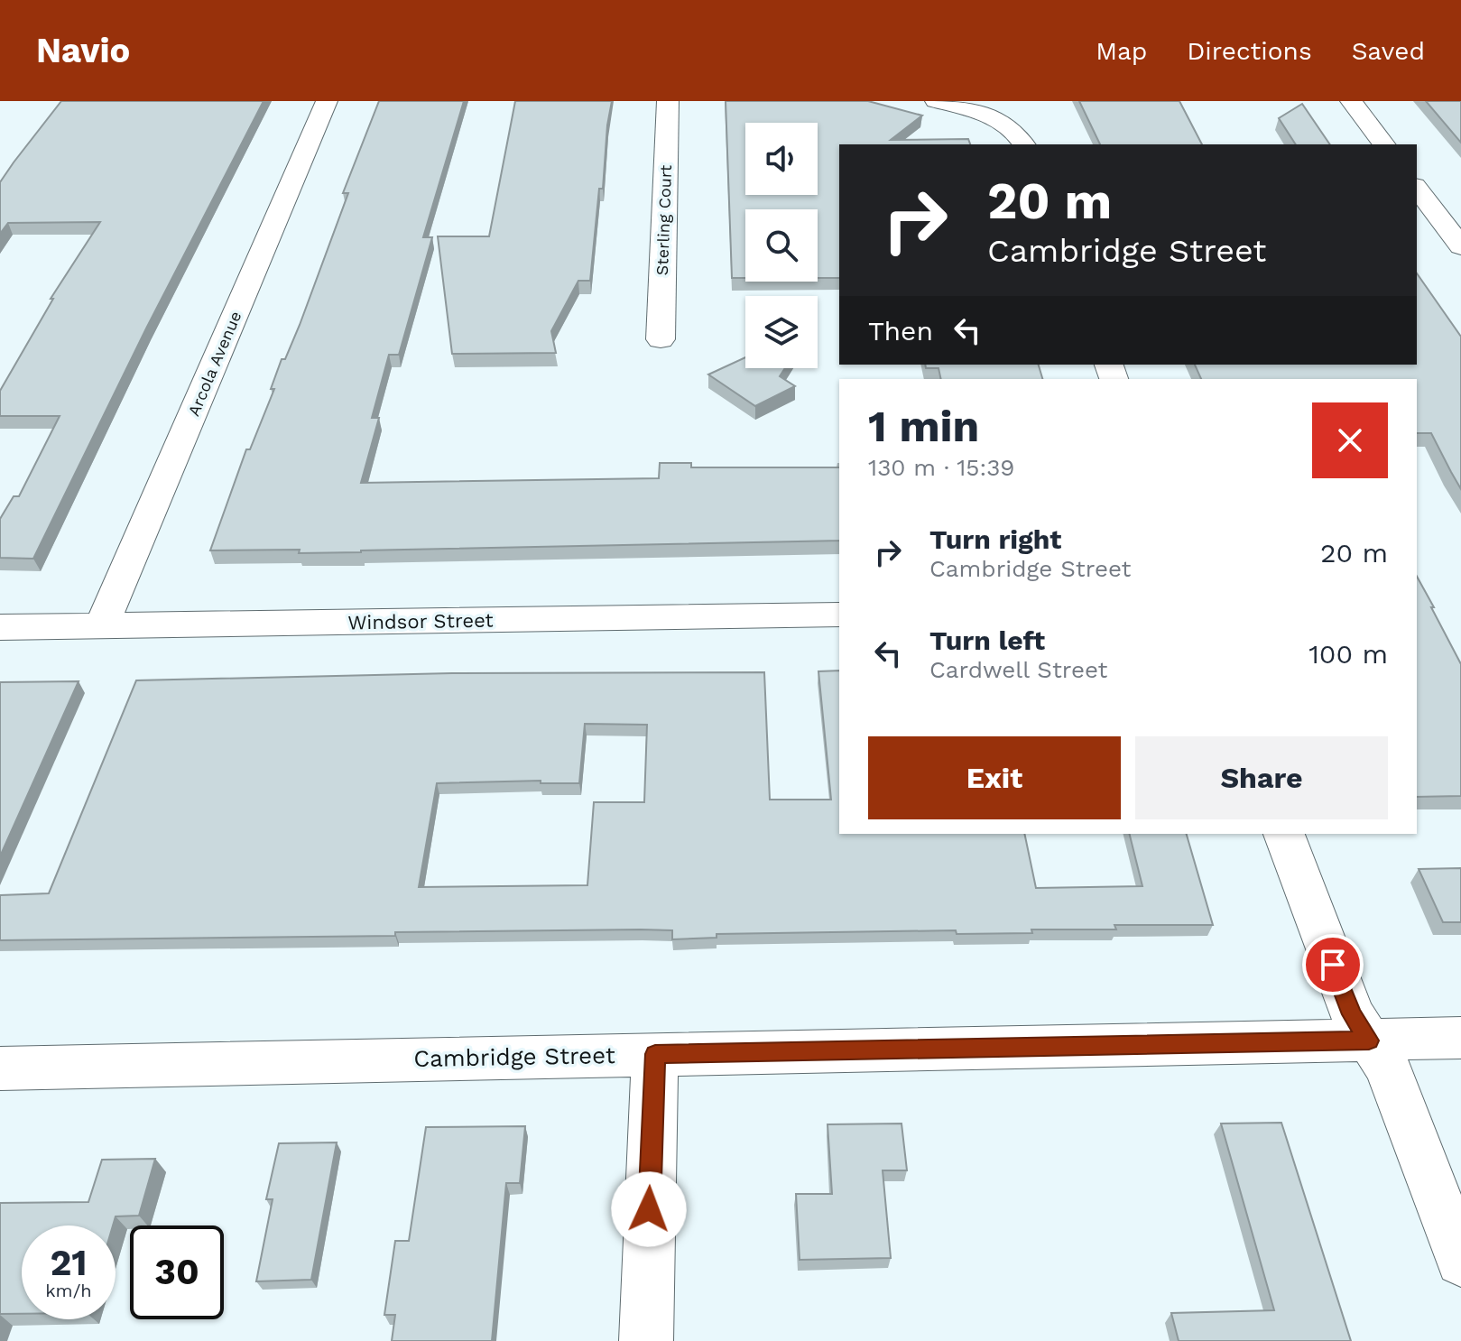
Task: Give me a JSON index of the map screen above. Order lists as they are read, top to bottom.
{
  "streets": {
    "street": [
      "Sterling Court",
      "Arcola Avenue",
      "Windsor Street",
      "Cambridge Street"
    ]
  },
  "crossings": [
    ["Arcola Avenue", "Windsor Street"]
  ],
  "page": {
    "header": "Navio",
    "nav": ["Map", "Directions", "Saved"],
    "turn": ["20 m", "Cambridge Street"],
    "then": "Then",
    "heading": ["1 min", "130 m · 15:39"],
    "list": [
      {
        "name": "Turn right",
        "note": "Cambridge Street",
        "value": "20 m"
      },
      {
        "name": "Turn left",
        "note": "Cardwell Street",
        "value": "100 m"
      }
    ],
    "buttons": ["Exit", "Share"],
    "speed": "21 km/h",
    "limit": "30"
  }
}
